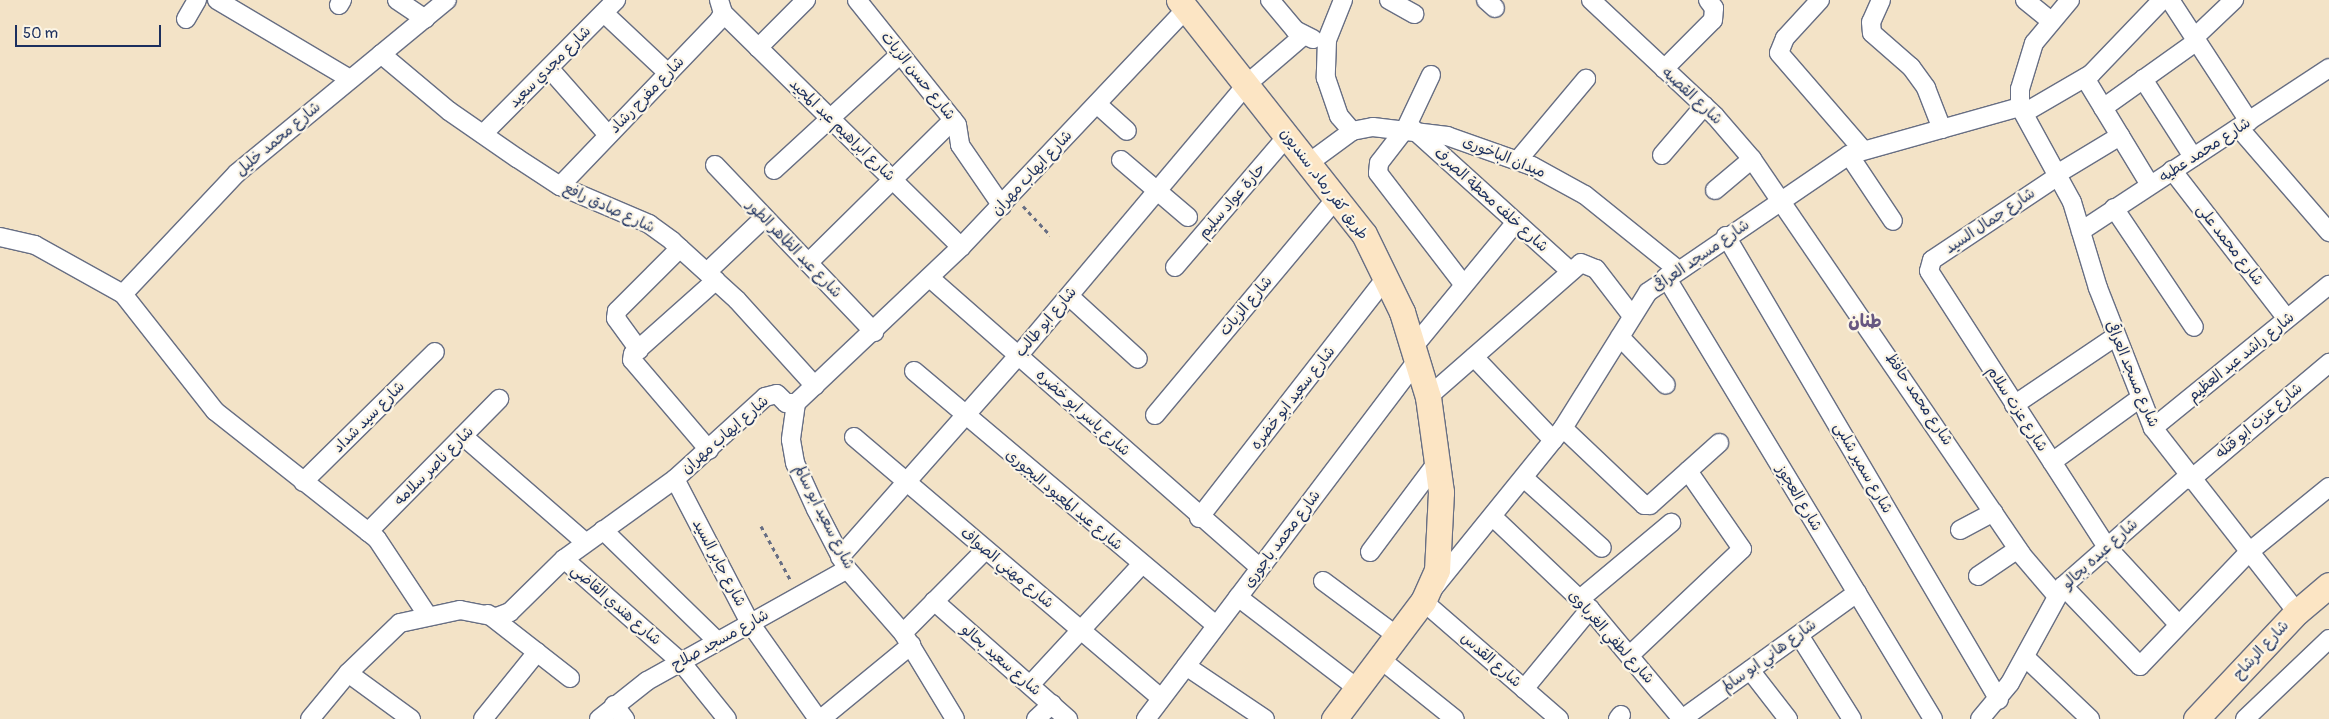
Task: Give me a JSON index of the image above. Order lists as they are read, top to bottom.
{
  "streets": {
    "street": [
      "شارع مجدي سعيد",
      "شارع حسن الزيات",
      "شارع مفرح رشاد",
      "شارع القصبه",
      "شارع ابراهيم عبد المجيد",
      "شارع محمد خليل",
      "شارع محمد عطيه",
      "ميدان الباخورى",
      "شارع ايهاب مهران",
      "طريق كفر رماد, سنديون",
      "شارع خلف محطة الصرف",
      "حارة عواد سليم",
      "شارع صادق رافع",
      "شارع جمال السيد",
      "شارع محمد على",
      "شارع عبد الظاهر الطور",
      "شارع مسجد العراقى",
      "شارع الزيات",
      "شارع ابو طالب",
      "شارع راشد عبد العظيم",
      "شارع سعيد ابو خضره",
      "شارع محمد حافظ",
      "شارع عزت سلام",
      "شارع ياسر ابو خضره",
      "شارع سيد شداد",
      "شارع عزت ابو قتله",
      "شارع ناصر سلامه",
      "شارع سمير شلبى",
      "شارع العجوز",
      "شارع عبد المعبود البجورى",
      "شارع سعيد ابو سالم",
      "شارع محمد باجورى",
      "شارع عبده بجالو",
      "شارع جابر السيد",
      "شارع مهني الصواف",
      "شارع هندي القاضي",
      "شارع لطفي الغرباوى",
      "شارع مسجد صلاح",
      "شارع الرشاح",
      "شارع هاني ابو سالم",
      "شارع سعيد بحالو",
      "شارع القدس"
    ]
  },
  "crossings": [
    ["شارع مجدي سعيد", "شارع صادق رافع"],
    ["شارع حسن الزيات", "شارع ايهاب مهران"],
    ["شارع مفرح رشاد", "شارع ابراهيم عبد المجيد"],
    ["شارع مفرح رشاد", "شارع صادق رافع"],
    ["شارع القصبه", "شارع مسجد العراقى"],
    ["شارع القصبه", "شارع محمد حافظ"],
    ["شارع ابراهيم عبد المجيد", "شارع ايهاب مهران"],
    ["شارع محمد خليل", "شارع صادق رافع"],
    ["شارع محمد عطيه", "شارع محمد على"],
    ["شارع محمد عطيه", "شارع مسجد العراقى"],
    ["ميدان الباخورى", "شارع خلف محطة الصرف"],
    ["ميدان الباخورى", "شارع مسجد العراقى"],
    ["ميدان الباخورى", "شارع العجوز"],
    ["شارع ايهاب مهران", "طريق كفر رماد, سنديون"],
    ["شارع ايهاب مهران", "شارع صادق رافع"],
    ["شارع ايهاب مهران", "شارع عبد الظاهر الطور"],
    ["شارع ايهاب مهران", "شارع ياسر ابو خضره"],
    ["شارع ايهاب مهران", "شارع سعيد ابو سالم"],
    ["شارع ايهاب مهران", "شارع جابر السيد"],
    ["شارع ايهاب مهران", "شارع هندي القاضي"],
    ["طريق كفر رماد, سنديون", "حارة عواد سليم"],
    ["طريق كفر رماد, سنديون", "شارع مسجد العراقى"],
    ["طريق كفر رماد, سنديون", "شارع الزيات"],
    ["طريق كفر رماد, سنديون", "شارع ابو طالب"],
    ["طريق كفر رماد, سنديون", "شارع سعيد ابو خضره"],
    ["طريق كفر رماد, سنديون", "شارع محمد باجورى"],
    ["طريق كفر رماد, سنديون", "شارع القدس"],
    ["شارع خلف محطة الصرف", "شارع محمد باجورى"],
    ["شارع جمال السيد", "شارع مسجد العراقى"],
    ["شارع جمال السيد", "شارع عزت سلام"],
    ["شارع محمد على", "شارع راشد عبد العظيم"],
    ["شارع مسجد العراقى", "شارع راشد عبد العظيم"],
    ["شارع مسجد العراقى", "شارع محمد حافظ"],
    ["شارع مسجد العراقى", "شارع عزت ابو قتله"],
    ["شارع مسجد العراقى", "شارع سمير شلبى"],
    ["شارع مسجد العراقى", "شارع العجوز"],
    ["شارع مسجد العراقى", "شارع عبده بجالو"],
    ["شارع مسجد العراقى", "شارع لطفي الغرباوى"],
    ["شارع مسجد العراقى", "شارع الرشاح"],
    ["شارع مسجد العراقى", "شارع القدس"],
    ["شارع ابو طالب", "شارع ياسر ابو خضره"],
    ["شارع ابو طالب", "شارع عبد المعبود البجورى"],
    ["شارع ابو طالب", "شارع سعيد ابو سالم"],
    ["شارع ابو طالب", "شارع مهني الصواف"],
    ["شارع ابو طالب", "شارع مسجد صلاح"],
    ["شارع سعيد ابو خضره", "شارع ياسر ابو خضره"],
    ["شارع محمد حافظ", "شارع عزت سلام"],
    ["شارع محمد حافظ", "شارع عبده بجالو"],
    ["شارع عزت سلام", "شارع عبده بجالو"],
    ["شارع ياسر ابو خضره", "شارع محمد باجورى"],
    ["شارع عزت ابو قتله", "شارع عبده بجالو"],
    ["شارع سمير شلبى", "شارع عبده بجالو"],
    ["شارع العجوز", "شارع هاني ابو سالم"],
    ["شارع عبد المعبود البجورى", "شارع محمد باجورى"],
    ["شارع سعيد ابو سالم", "شارع مسجد صلاح"],
    ["شارع محمد باجورى", "شارع مهني الصواف"],
    ["شارع جابر السيد", "شارع مسجد صلاح"],
    ["شارع هندي القاضي", "شارع مسجد صلاح"],
    ["شارع لطفي الغرباوى", "شارع هاني ابو سالم"]
  ],
  "districts": ["طنان"],
  "scale_bar": "50 m"
}
